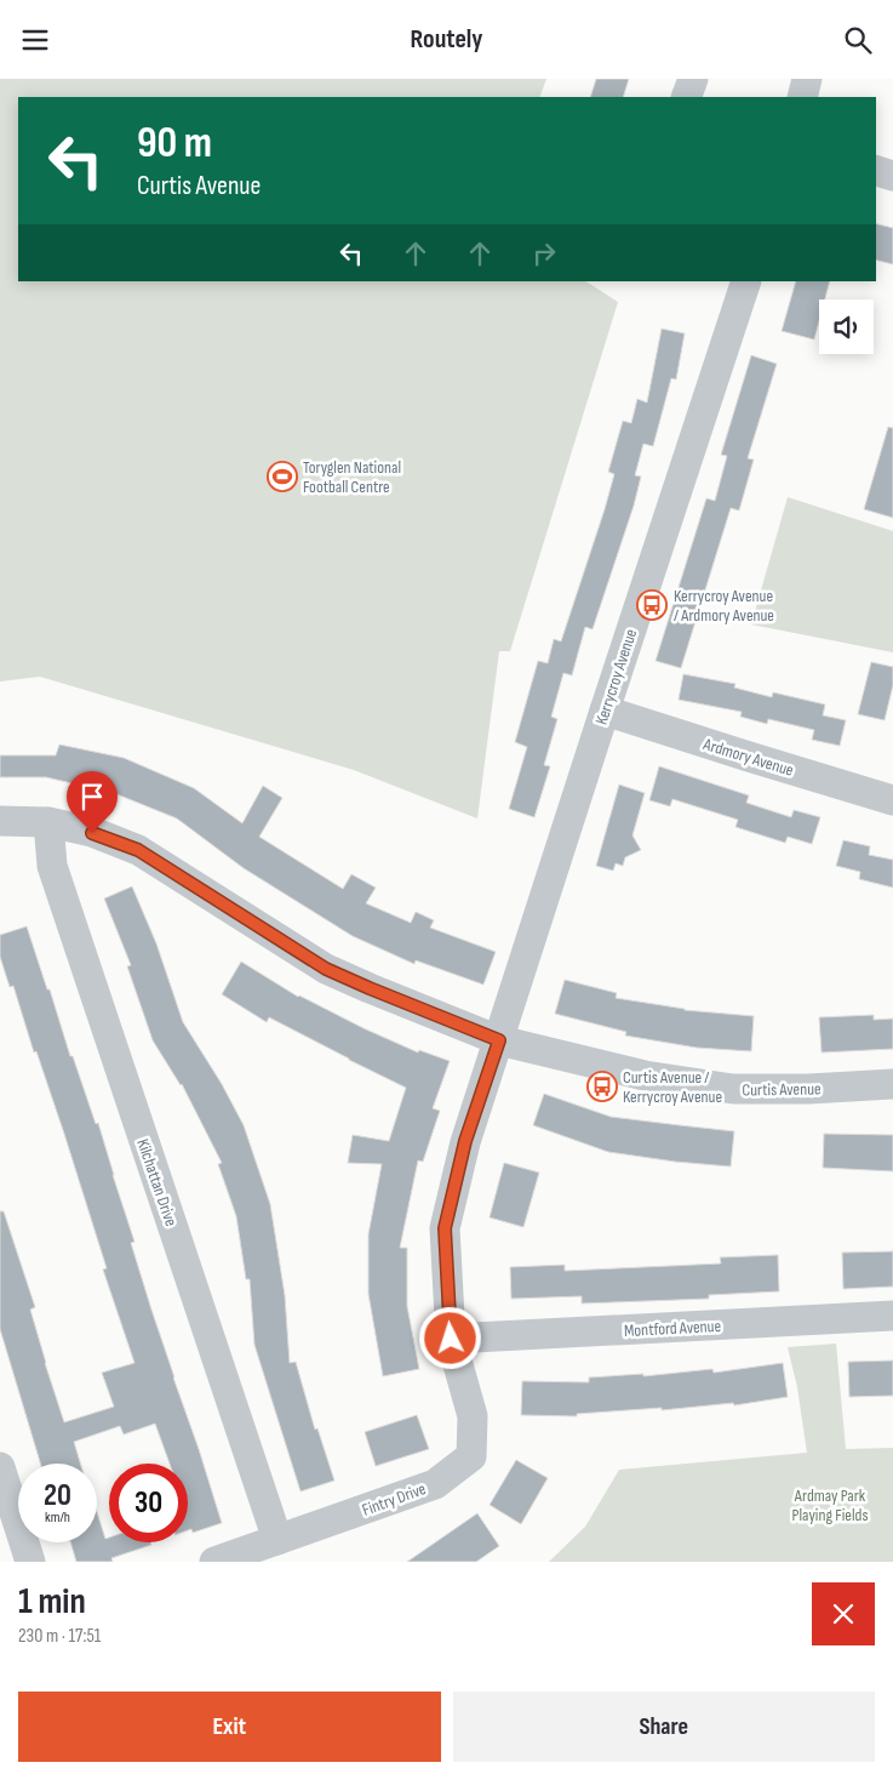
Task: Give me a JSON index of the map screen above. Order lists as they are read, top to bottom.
{
  "streets": {
    "street": [
      "Kerrycroy Avenue",
      "Ardmory Avenue",
      "Curtis Avenue",
      "Kilchattan Drive",
      "Montford Avenue",
      "Fintry Drive"
    ]
  },
  "crossings": [
    ["Kerrycroy Avenue", "Ardmory Avenue"],
    ["Kerrycroy Avenue", "Curtis Avenue"],
    ["Kerrycroy Avenue", "Fintry Drive"],
    ["Curtis Avenue", "Kilchattan Drive"],
    ["Curtis Avenue", "Fintry Drive"],
    ["Kilchattan Drive", "Fintry Drive"],
    ["Montford Avenue", "Fintry Drive"]
  ],
  "parks": ["Ardmay Park Playing Fields"],
  "places": {
    "sports": ["Toryglen National Football Centre"],
    "bus stop": ["Kerrycroy Avenue / Ardmory Avenue", "Curtis Avenue / Kerrycroy Avenue"]
  },
  "page": {
    "header": "Routely",
    "turn": ["90 m", "Curtis Avenue"],
    "speed": "20 km/h",
    "limit": "30",
    "heading": ["1 min", "230 m · 17:51"],
    "buttons": ["Exit", "Share"]
  }
}
